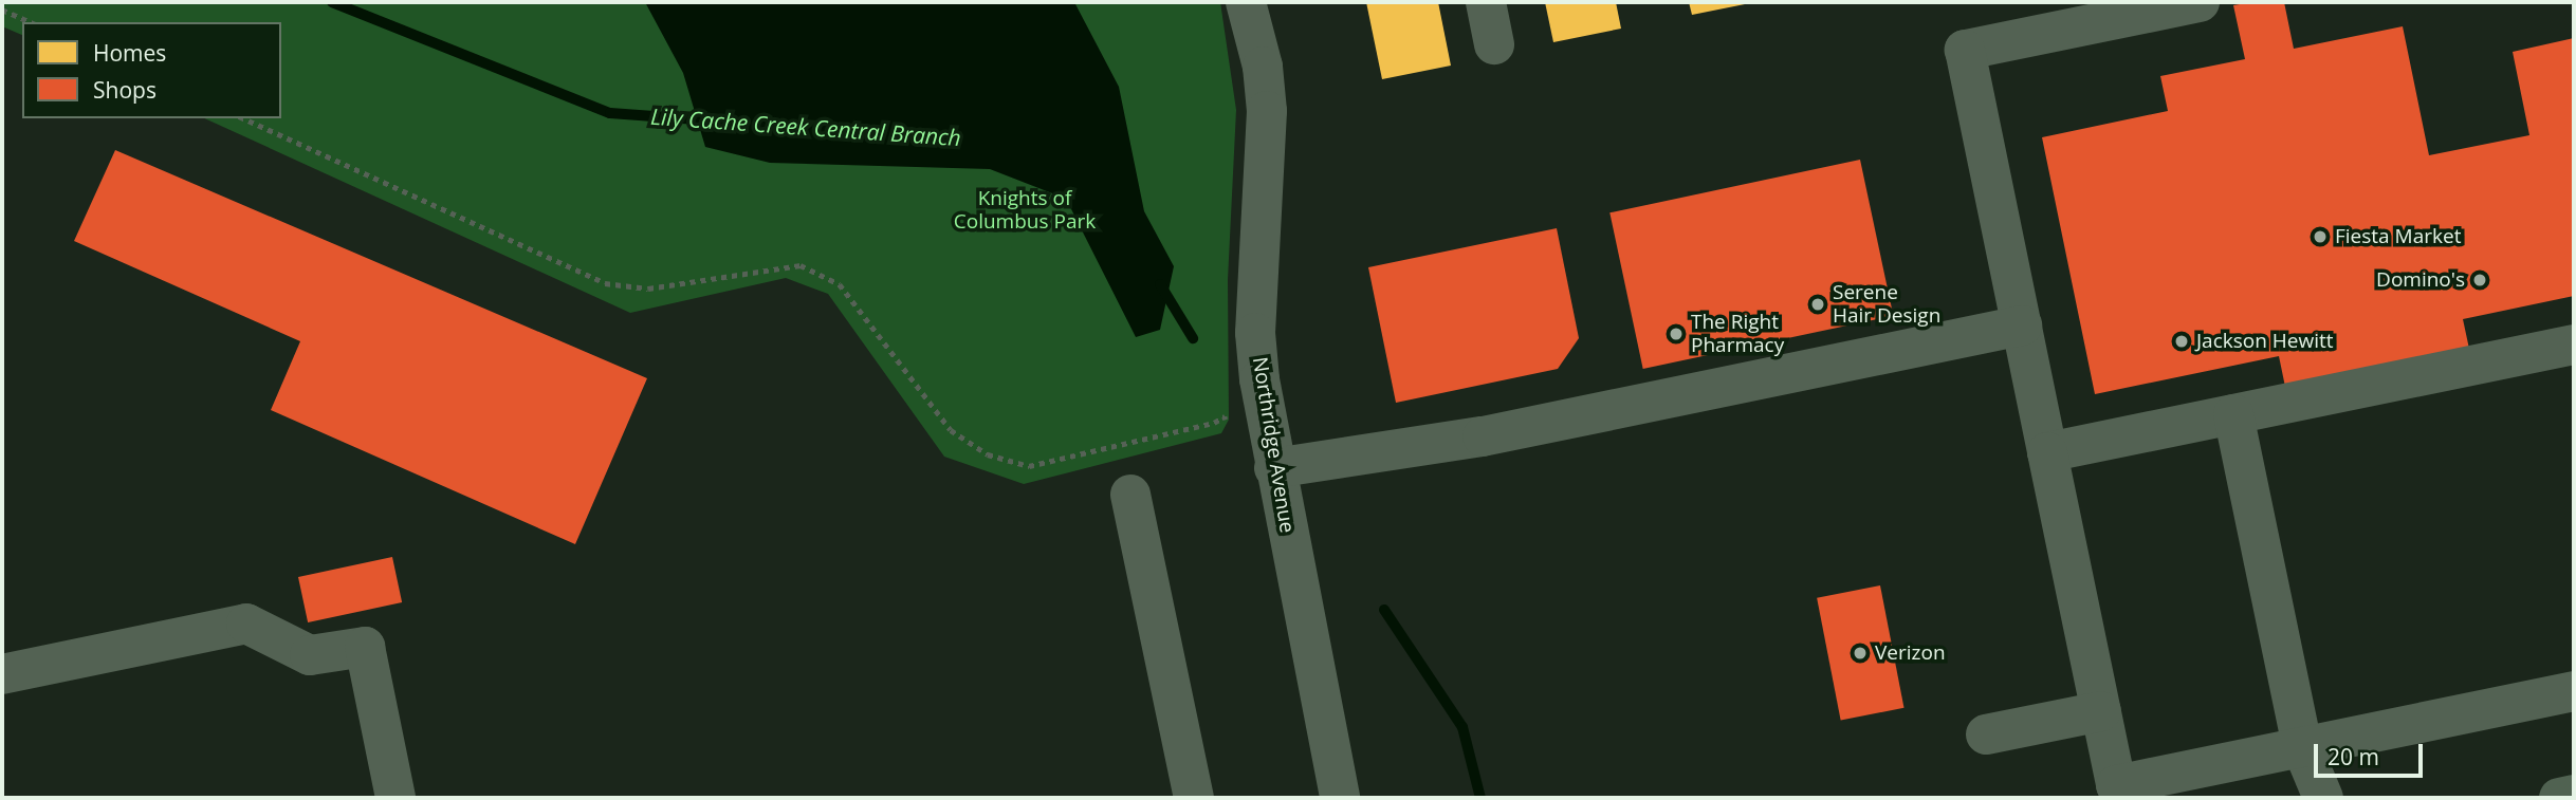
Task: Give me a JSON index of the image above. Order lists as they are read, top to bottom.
{
  "streets": {
    "street": ["Northridge Avenue"]
  },
  "water": ["Lily Cache Creek Central Branch"],
  "parks": ["Knights of Columbus Park"],
  "places": [
    "Fiesta Market",
    "Domino's",
    "Serene Hair Design",
    "The Right Pharmacy",
    "Jackson Hewitt",
    "Verizon"
  ],
  "legend": ["Homes", "Shops"],
  "scale_bar": "20 m"
}
